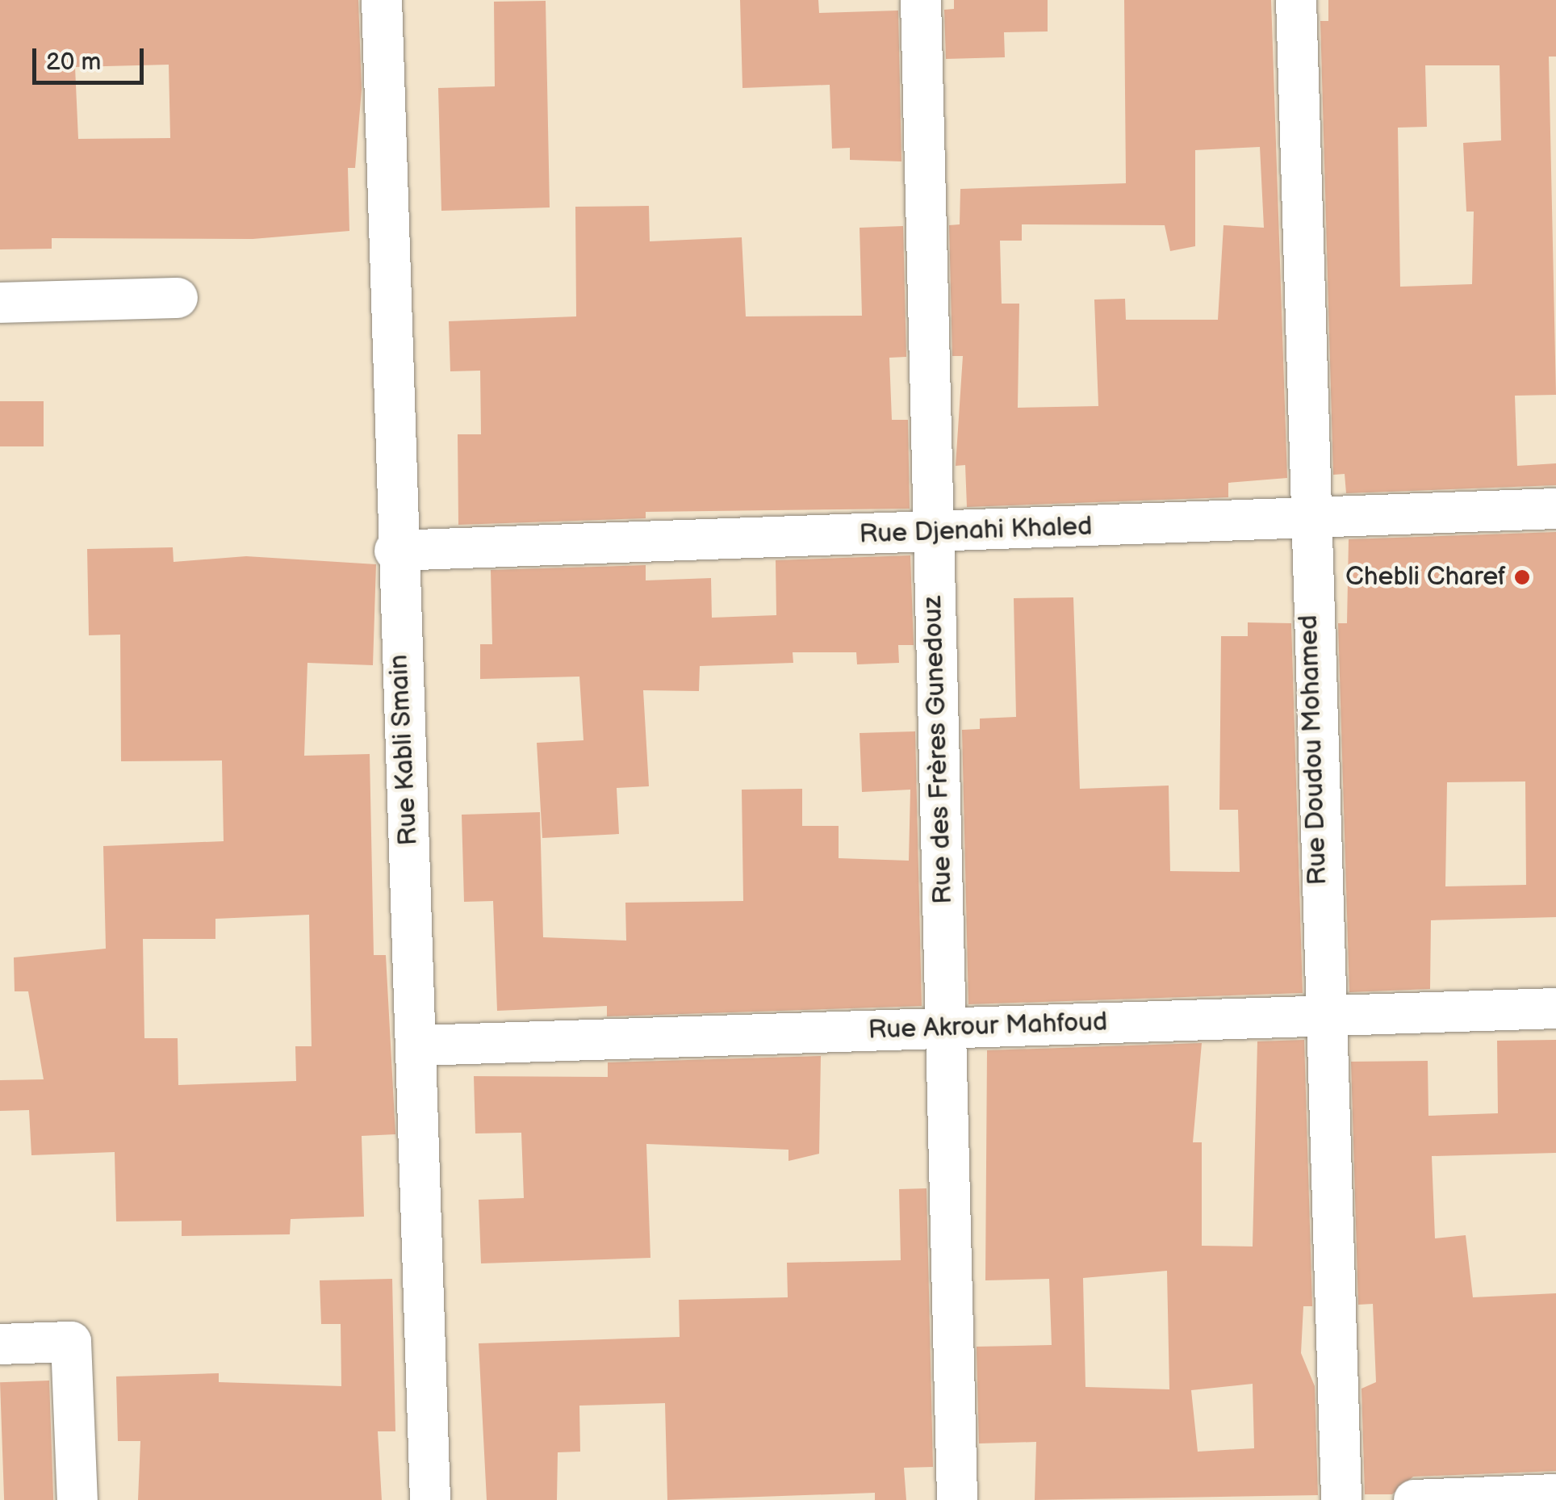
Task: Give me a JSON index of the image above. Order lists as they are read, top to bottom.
{
  "streets": {
    "street": [
      "Rue Djenahi Khaled",
      "Rue Kabli Smain",
      "Rue des Frères Gunedouz",
      "Rue Doudou Mohamed",
      "Rue Akrour Mahfoud"
    ]
  },
  "crossings": [
    ["Rue Djenahi Khaled", "Rue Kabli Smain"],
    ["Rue Djenahi Khaled", "Rue des Frères Gunedouz"],
    ["Rue Djenahi Khaled", "Rue Doudou Mohamed"],
    ["Rue Kabli Smain", "Rue Akrour Mahfoud"],
    ["Rue des Frères Gunedouz", "Rue Akrour Mahfoud"],
    ["Rue Doudou Mohamed", "Rue Akrour Mahfoud"]
  ],
  "places": ["Chebli Charef"],
  "scale_bar": "20 m"
}
